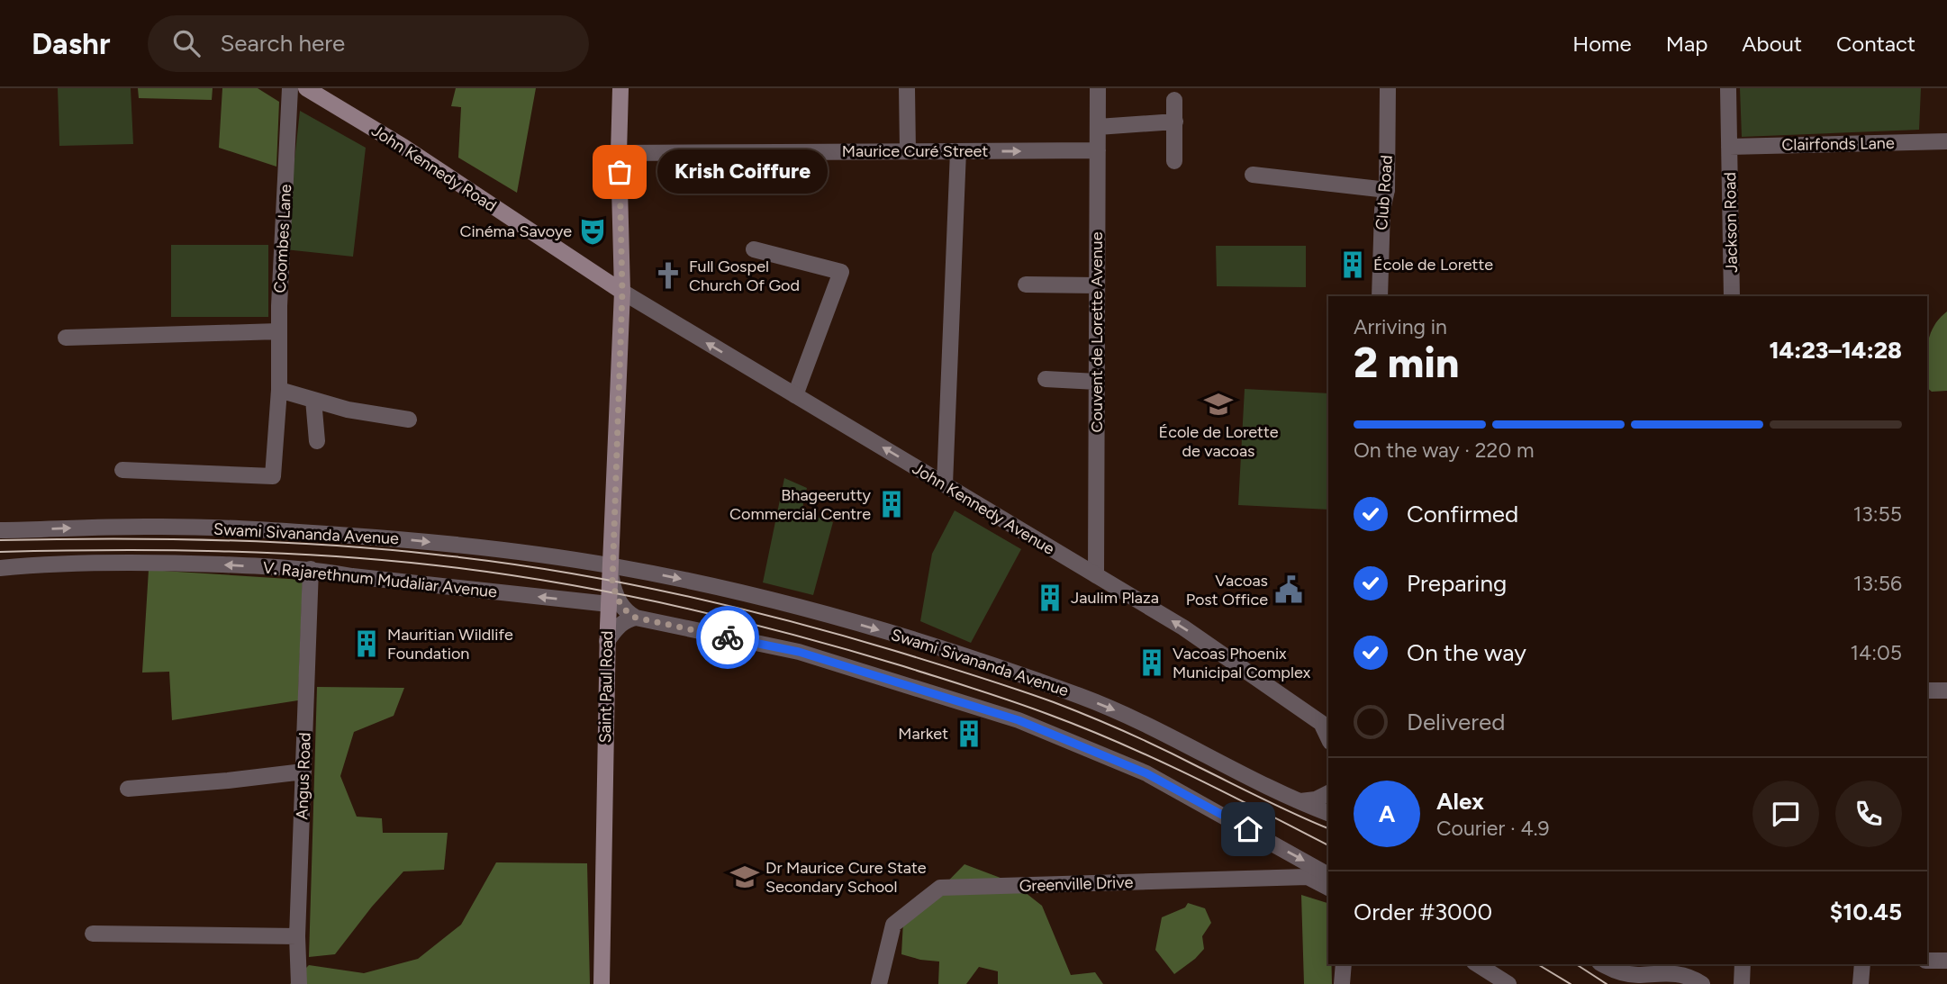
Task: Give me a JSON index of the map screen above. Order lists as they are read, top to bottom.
{
  "streets": {
    "main road": ["John Kennedy Road", "Saint Paul Road"],
    "street": [
      "Clairfonds Lane",
      "Maurice Curé Street",
      "Club Road",
      "Jackson Road",
      "Coombes Lane",
      "Couvent de Lorette Avenue",
      "John Kennedy Avenue",
      "Swami Sivananda Avenue",
      "V. Rajarethnum Mudaliar Avenue",
      "Angus Road",
      "Greenville Drive"
    ]
  },
  "crossings": [
    ["Clairfonds Lane", "Jackson Road"],
    ["Maurice Curé Street", "Couvent de Lorette Avenue"],
    ["Maurice Curé Street", "Saint Paul Road"],
    ["John Kennedy Road", "John Kennedy Avenue"],
    ["John Kennedy Road", "Saint Paul Road"],
    ["Couvent de Lorette Avenue", "John Kennedy Avenue"],
    ["John Kennedy Avenue", "Saint Paul Road"],
    ["Swami Sivananda Avenue", "Saint Paul Road"],
    ["V. Rajarethnum Mudaliar Avenue", "Saint Paul Road"],
    ["V. Rajarethnum Mudaliar Avenue", "Angus Road"]
  ],
  "one_way": ["John Kennedy Avenue", "V. Rajarethnum Mudaliar Avenue"],
  "places": {
    "other": ["Krish Coiffure"],
    "theatre": ["Cinéma Savoye"],
    "building": [
      "École de Lorette",
      "Bhageerutty Commercial Centre",
      "Jaulim Plaza",
      "Mauritian Wildlife Foundation",
      "Vacoas Phoenix Municipal Complex",
      "Market"
    ],
    "church": ["Full Gospel Church Of God"],
    "school or university": ["École de Lorette de vacoas", "Dr Maurice Cure State Secondary School"],
    "public building": ["Vacoas Post Office"]
  },
  "page": {
    "header": "Dashr",
    "search": "Search here",
    "nav": [
      "Home",
      "Map",
      "About",
      "Contact"
    ],
    "bubble": "Krish Coiffure",
    "heading": ["2 min", "Arriving in", "14:23–14:28"],
    "panel": [
      "Alex",
      "Courier · 4.9",
      "Order #3000",
      "$10.45"
    ],
    "bar": "On the way · 220 m",
    "list": [
      ["Confirmed", "13:55"],
      ["Preparing", "13:56"],
      ["On the way", "14:05"],
      "Delivered"
    ],
    "round": "A"
  }
}
